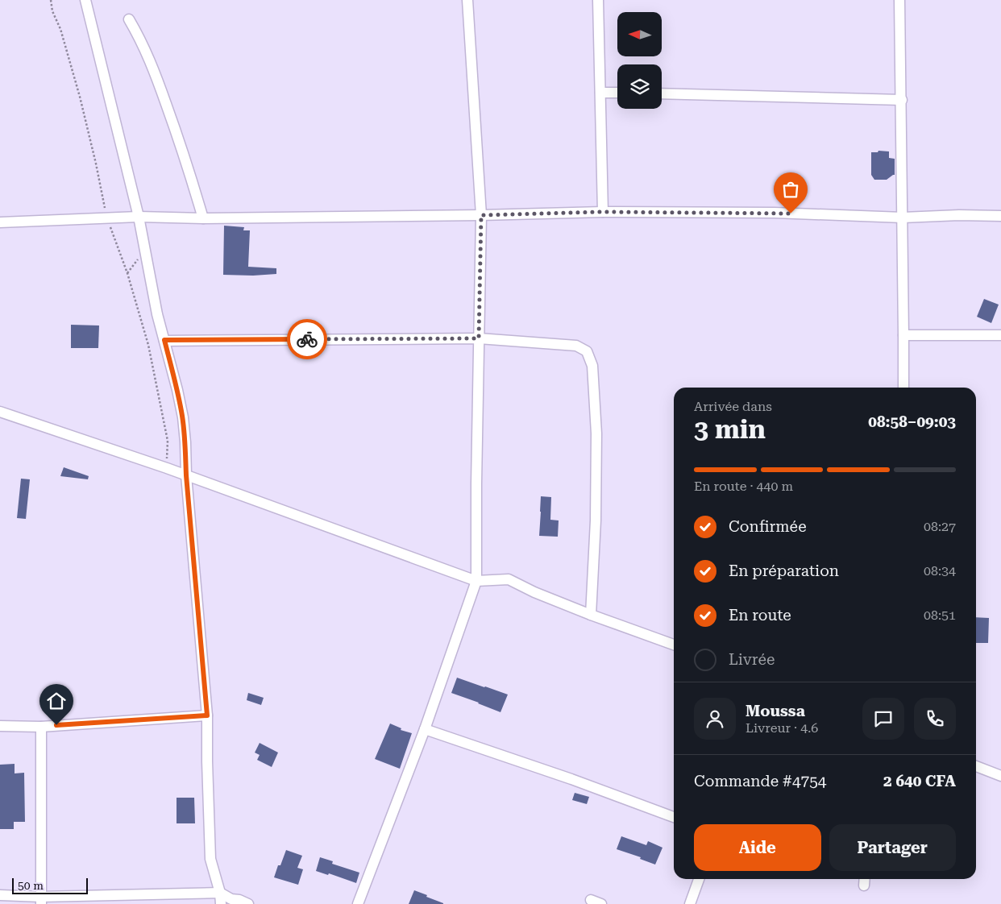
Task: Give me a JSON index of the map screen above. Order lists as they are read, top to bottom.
{
  "scale_bar": "50 m",
  "north": "left",
  "page": {
    "heading": ["3 min", "Arrivée dans", "08:58–09:03"],
    "panel": [
      "Moussa",
      "Livreur · 4.6",
      "Commande #4754",
      "2 640 CFA"
    ],
    "bar": "En route · 440 m",
    "list": [
      ["Confirmée", "08:27"],
      ["En préparation", "08:34"],
      ["En route", "08:51"],
      "Livrée"
    ],
    "buttons": ["Aide", "Partager"],
    "scale": "50 m"
  }
}
